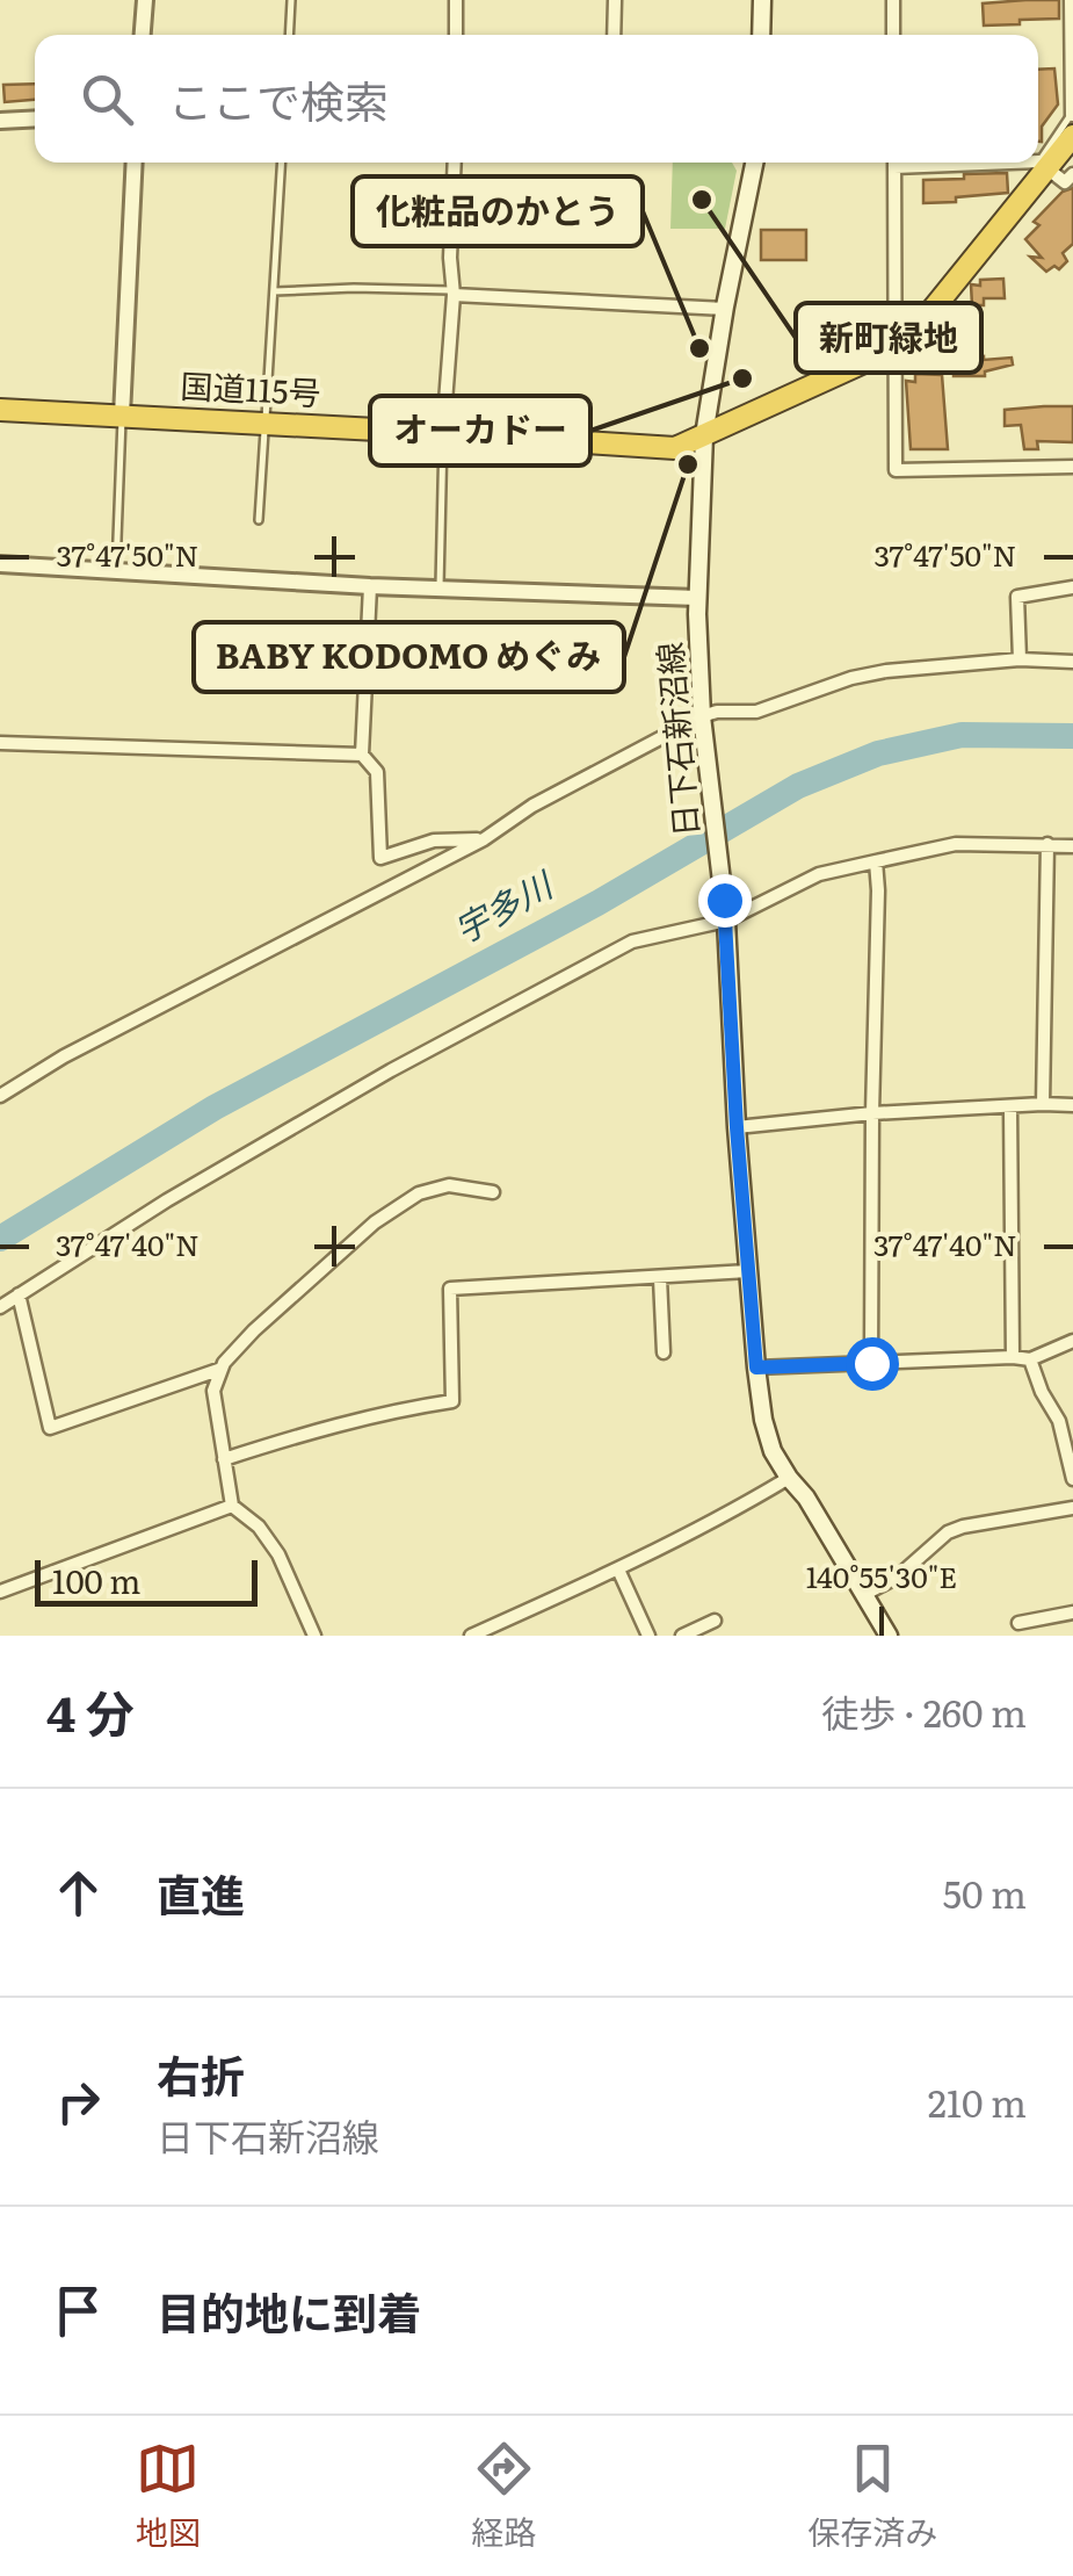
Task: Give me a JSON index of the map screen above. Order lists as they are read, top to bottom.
{
  "streets": {
    "highway": ["国道115号"],
    "main road": ["日下石新沼線"]
  },
  "crossings": [
    ["国道115号", "日下石新沼線"]
  ],
  "water": ["宇多川"],
  "places": [
    "新町緑地",
    "化粧品のかとう",
    "オーカドー",
    "BABY KODOMO めぐみ"
  ],
  "scale_bar": "100 m",
  "page": {
    "search": "ここで検索",
    "scale": "100 m",
    "heading": ["4 分", "徒歩 · 260 m"],
    "list": [
      ["直進", "50 m"],
      ["右折", "日下石新沼線", "210 m"],
      "目的地に到着"
    ],
    "nav": ["地図", "経路", "保存済み"]
  },
  "coordinates": ["37°47'50\"N", "37°47'40\"N", "140°55'30\"E"]
}
